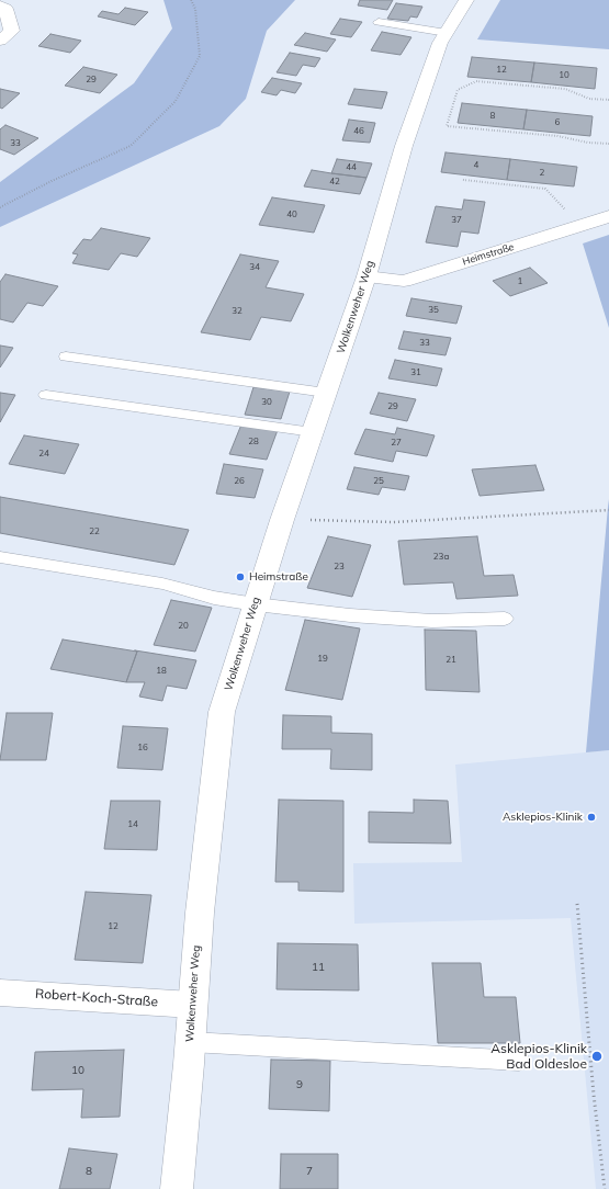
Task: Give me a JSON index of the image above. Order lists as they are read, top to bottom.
{
  "streets": {
    "street": ["Heimstraße", "Wolkenweher Weg", "Robert-Koch-Straße"]
  },
  "crossings": [
    ["Heimstraße", "Wolkenweher Weg"],
    ["Wolkenweher Weg", "Robert-Koch-Straße"]
  ],
  "places": ["Heimstraße", "Asklepios-Klinik", "Asklepios-Klinik Bad Oldesloe"],
  "house_numbers": [
    "12",
    "10",
    "29",
    "8",
    "6",
    "46",
    "33",
    "4",
    "44",
    "2",
    "42",
    "40",
    "37",
    "34",
    "1",
    "35",
    "32",
    "33",
    "31",
    "30",
    "29",
    "28",
    "27",
    "24",
    "26",
    "25",
    "22",
    "23a",
    "23",
    "20",
    "19",
    "21",
    "18",
    "16",
    "14",
    "12",
    "11",
    "10",
    "9",
    "8",
    "7"
  ]
}
